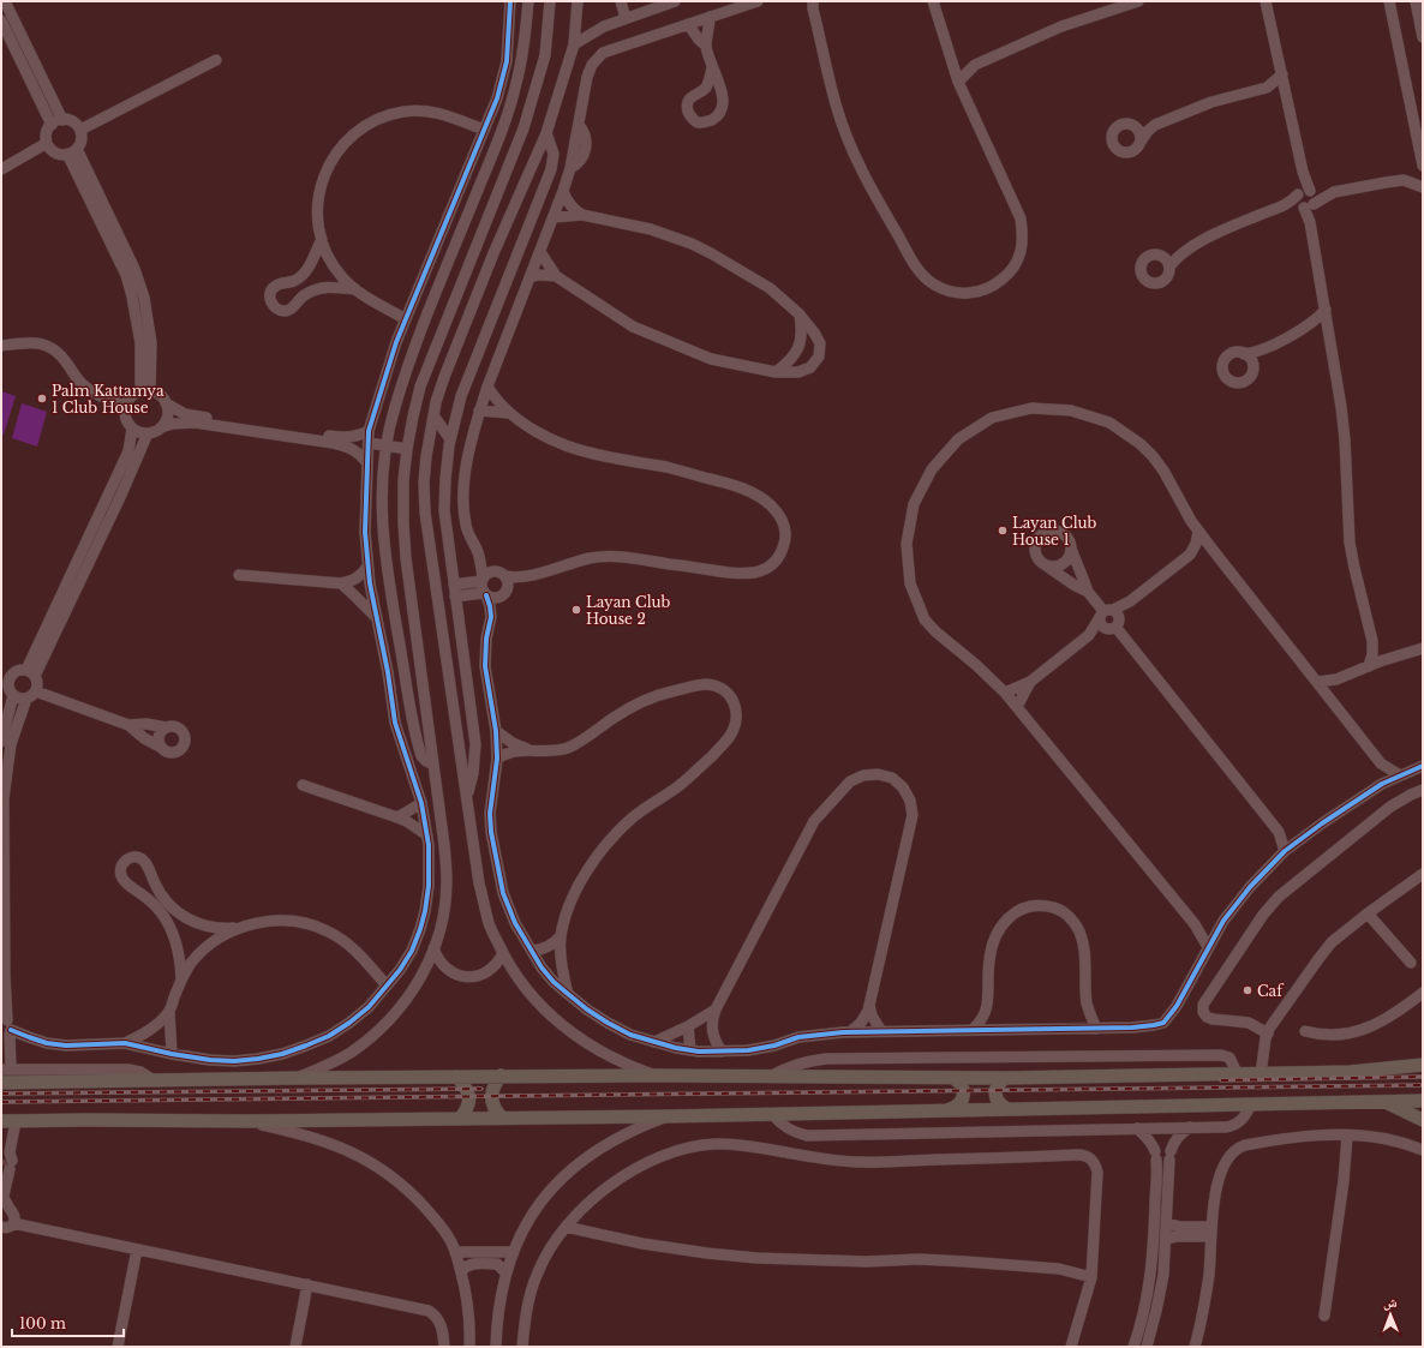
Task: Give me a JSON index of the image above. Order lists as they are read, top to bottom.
{
  "places": [
    "Palm Kattamya 1 Club House",
    "Layan Club House 1",
    "Layan Club House 2",
    "Caf"
  ],
  "scale_bar": "100 m",
  "north": "top"
}
